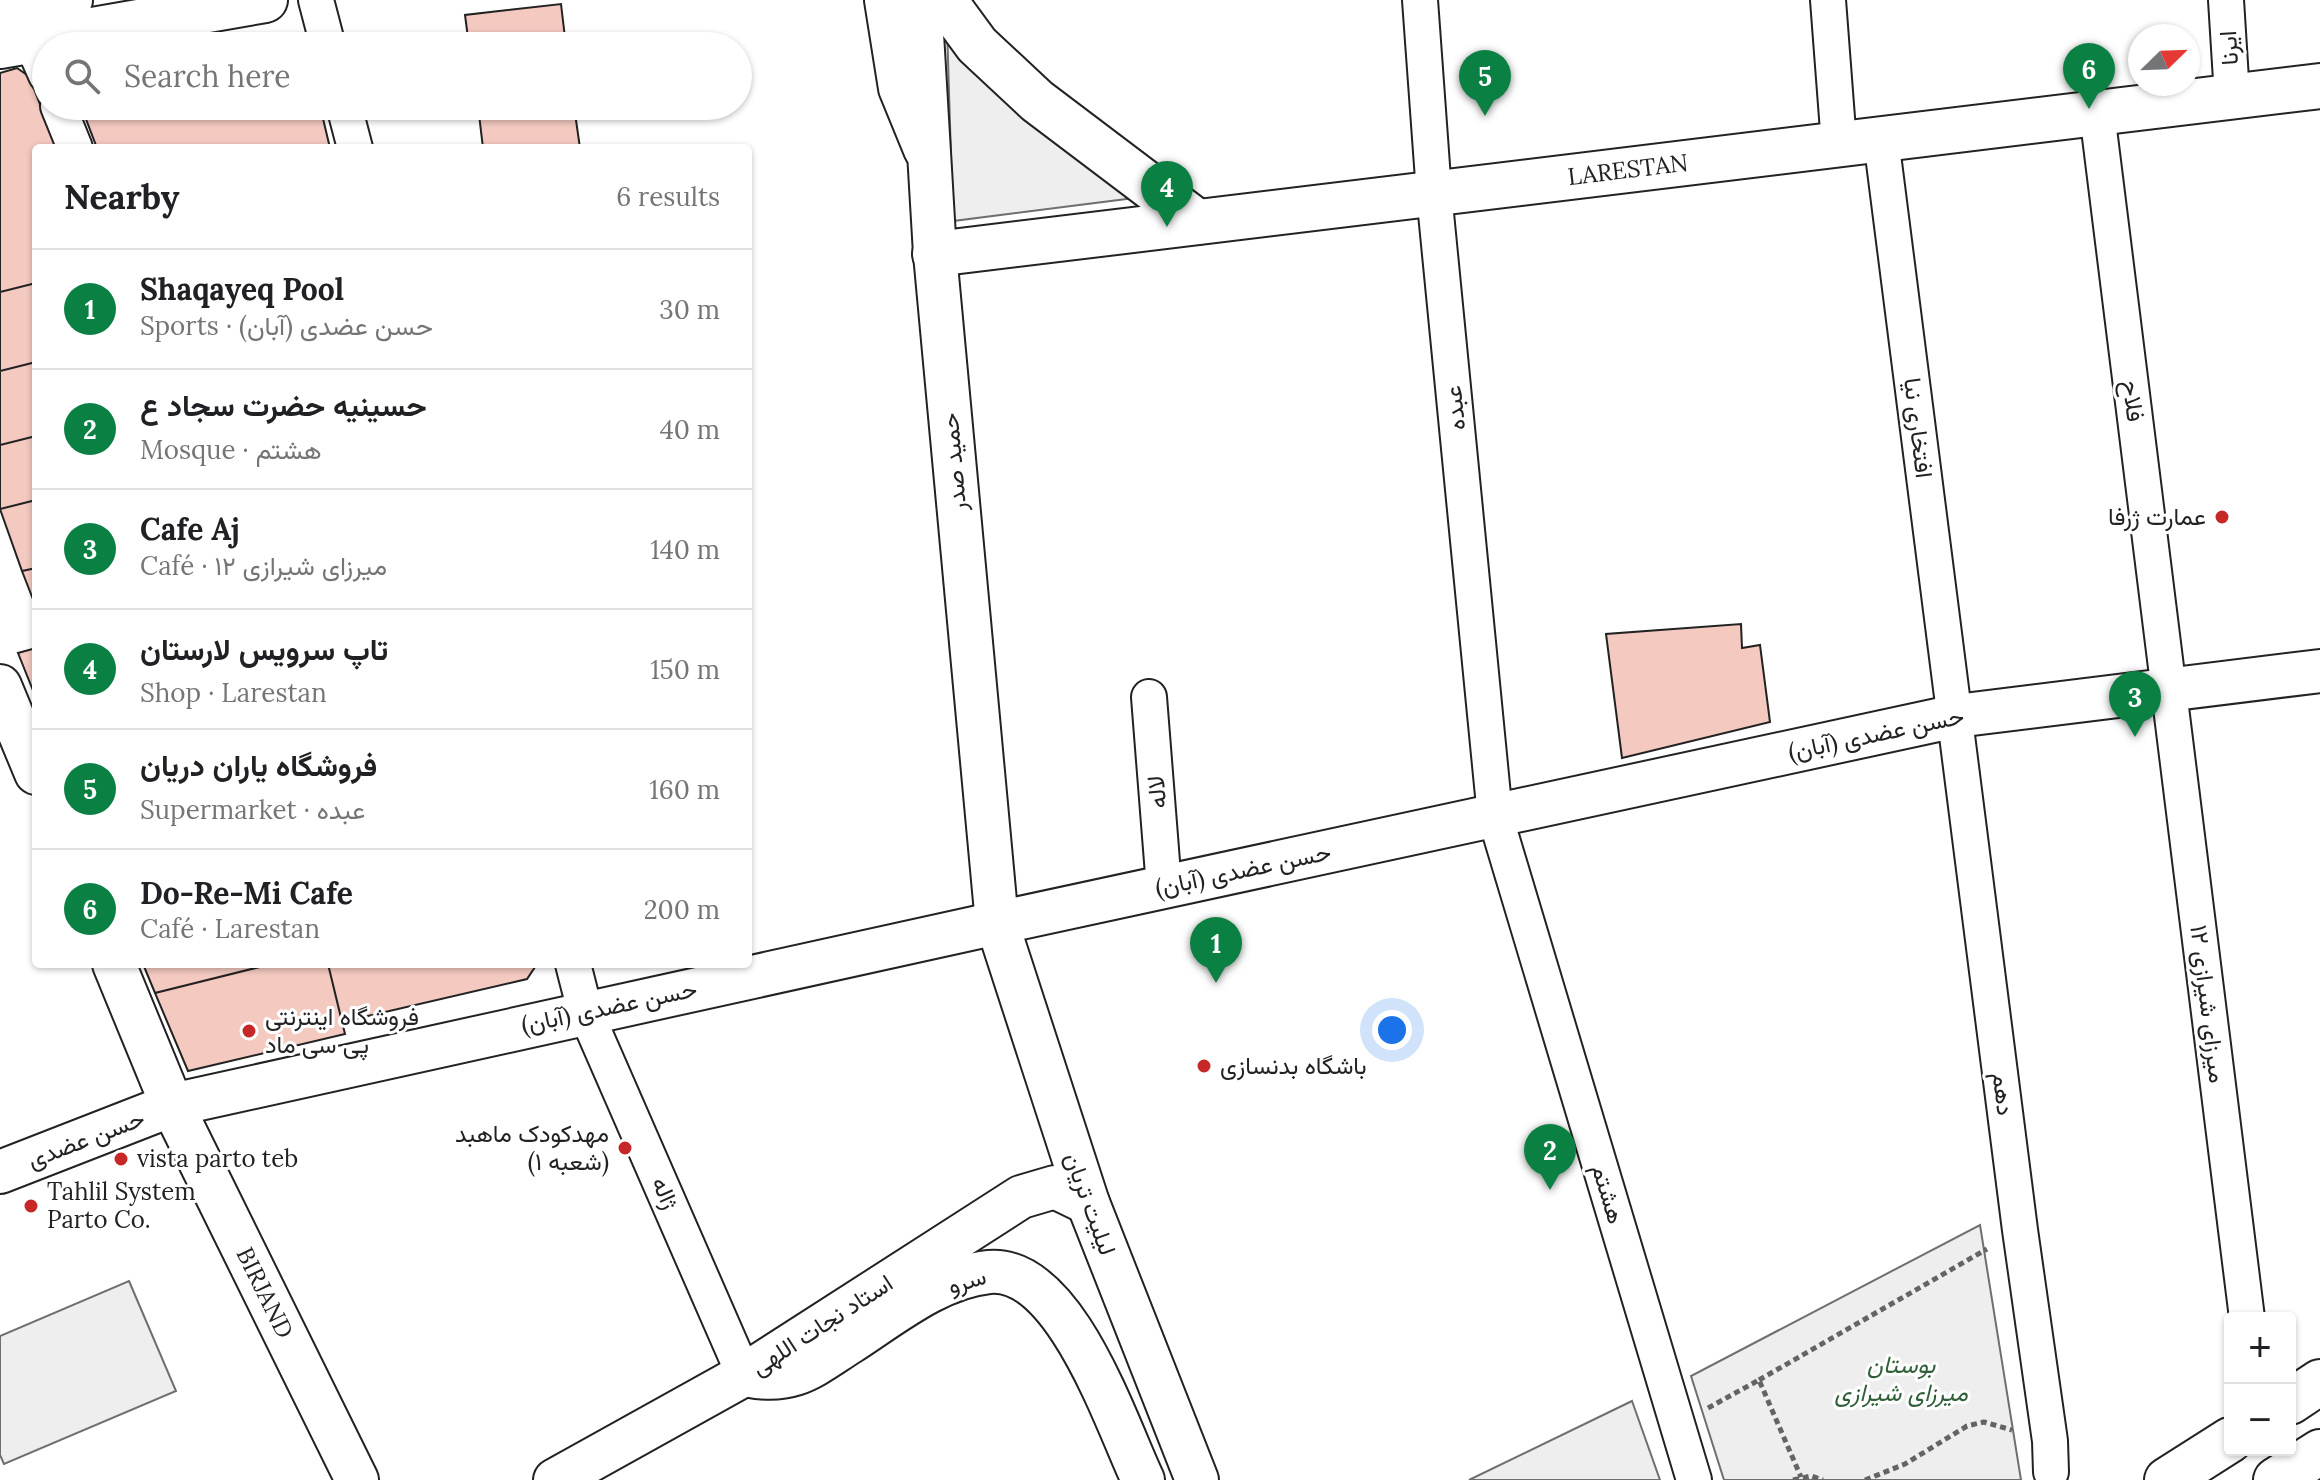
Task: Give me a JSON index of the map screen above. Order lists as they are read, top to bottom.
{
  "streets": {
    "main road": ["LARESTAN"],
    "street": [
      "ايرنا",
      "فلاح",
      "عبده",
      "افتخاری نیا",
      "حمید صدر",
      "حسن عضدی (آبان)",
      "لاله",
      "میرزای شیرازی ۱۲",
      "دهم",
      "حسن عضدی",
      "ژاله",
      "هشتم",
      "لیلیت تریان",
      "سرو",
      "BIRJAND",
      "استاد نجات اللهی"
    ]
  },
  "crossings": [
    ["ايرنا", "LARESTAN"],
    ["LARESTAN", "فلاح"],
    ["LARESTAN", "عبده"],
    ["LARESTAN", "افتخاری نیا"],
    ["LARESTAN", "حمید صدر"],
    ["فلاح", "حسن عضدی (آبان)"],
    ["فلاح", "میرزای شیرازی ۱۲"],
    ["عبده", "حسن عضدی (آبان)"],
    ["عبده", "هشتم"],
    ["افتخاری نیا", "حسن عضدی (آبان)"],
    ["افتخاری نیا", "دهم"],
    ["حمید صدر", "حسن عضدی (آبان)"],
    ["حمید صدر", "لیلیت تریان"],
    ["حسن عضدی (آبان)", "لاله"],
    ["حسن عضدی (آبان)", "میرزای شیرازی ۱۲"],
    ["حسن عضدی (آبان)", "دهم"],
    ["حسن عضدی (آبان)", "حسن عضدی"],
    ["حسن عضدی (آبان)", "ژاله"],
    ["حسن عضدی (آبان)", "هشتم"],
    ["حسن عضدی (آبان)", "لیلیت تریان"],
    ["حسن عضدی (آبان)", "BIRJAND"],
    ["حسن عضدی", "BIRJAND"],
    ["ژاله", "سرو"],
    ["ژاله", "استاد نجات اللهی"],
    ["لیلیت تریان", "استاد نجات اللهی"],
    ["سرو", "استاد نجات اللهی"]
  ],
  "parks": ["بوستان میرزای شیرازی"],
  "places": [
    "عمارت ژرفا",
    "فروشگاه اینترنتی پی سی ماد",
    "باشگاه بدنسازی",
    "مهدکودک ماهبد (شعبه ۱)",
    "vista parto teb",
    "Tahlil System Parto Co."
  ],
  "north": "top right",
  "page": {
    "search": "Search here",
    "pins": [
      "6",
      "5",
      "4",
      "3",
      "1",
      "2"
    ],
    "heading": ["Nearby", "6 results"],
    "list": [
      {
        "mark": "1",
        "name": "Shaqayeq Pool",
        "note": "Sports · حسن عضدی (آبان)",
        "value": "30 m"
      },
      {
        "mark": "2",
        "name": "حسینیه حضرت سجاد ع",
        "note": "Mosque · هشتم",
        "value": "40 m"
      },
      {
        "mark": "3",
        "name": "Cafe Aj",
        "note": "Café · میرزای شیرازی ۱۲",
        "value": "140 m"
      },
      {
        "mark": "4",
        "name": "تاپ سرویس لارستان",
        "note": "Shop · Larestan",
        "value": "150 m"
      },
      {
        "mark": "5",
        "name": "فروشگاه یاران دریان",
        "note": "Supermarket · عبده",
        "value": "160 m"
      },
      {
        "mark": "6",
        "name": "Do-Re-Mi Cafe",
        "note": "Café · Larestan",
        "value": "200 m"
      }
    ],
    "map_buttons": ["+", "−"]
  }
}
